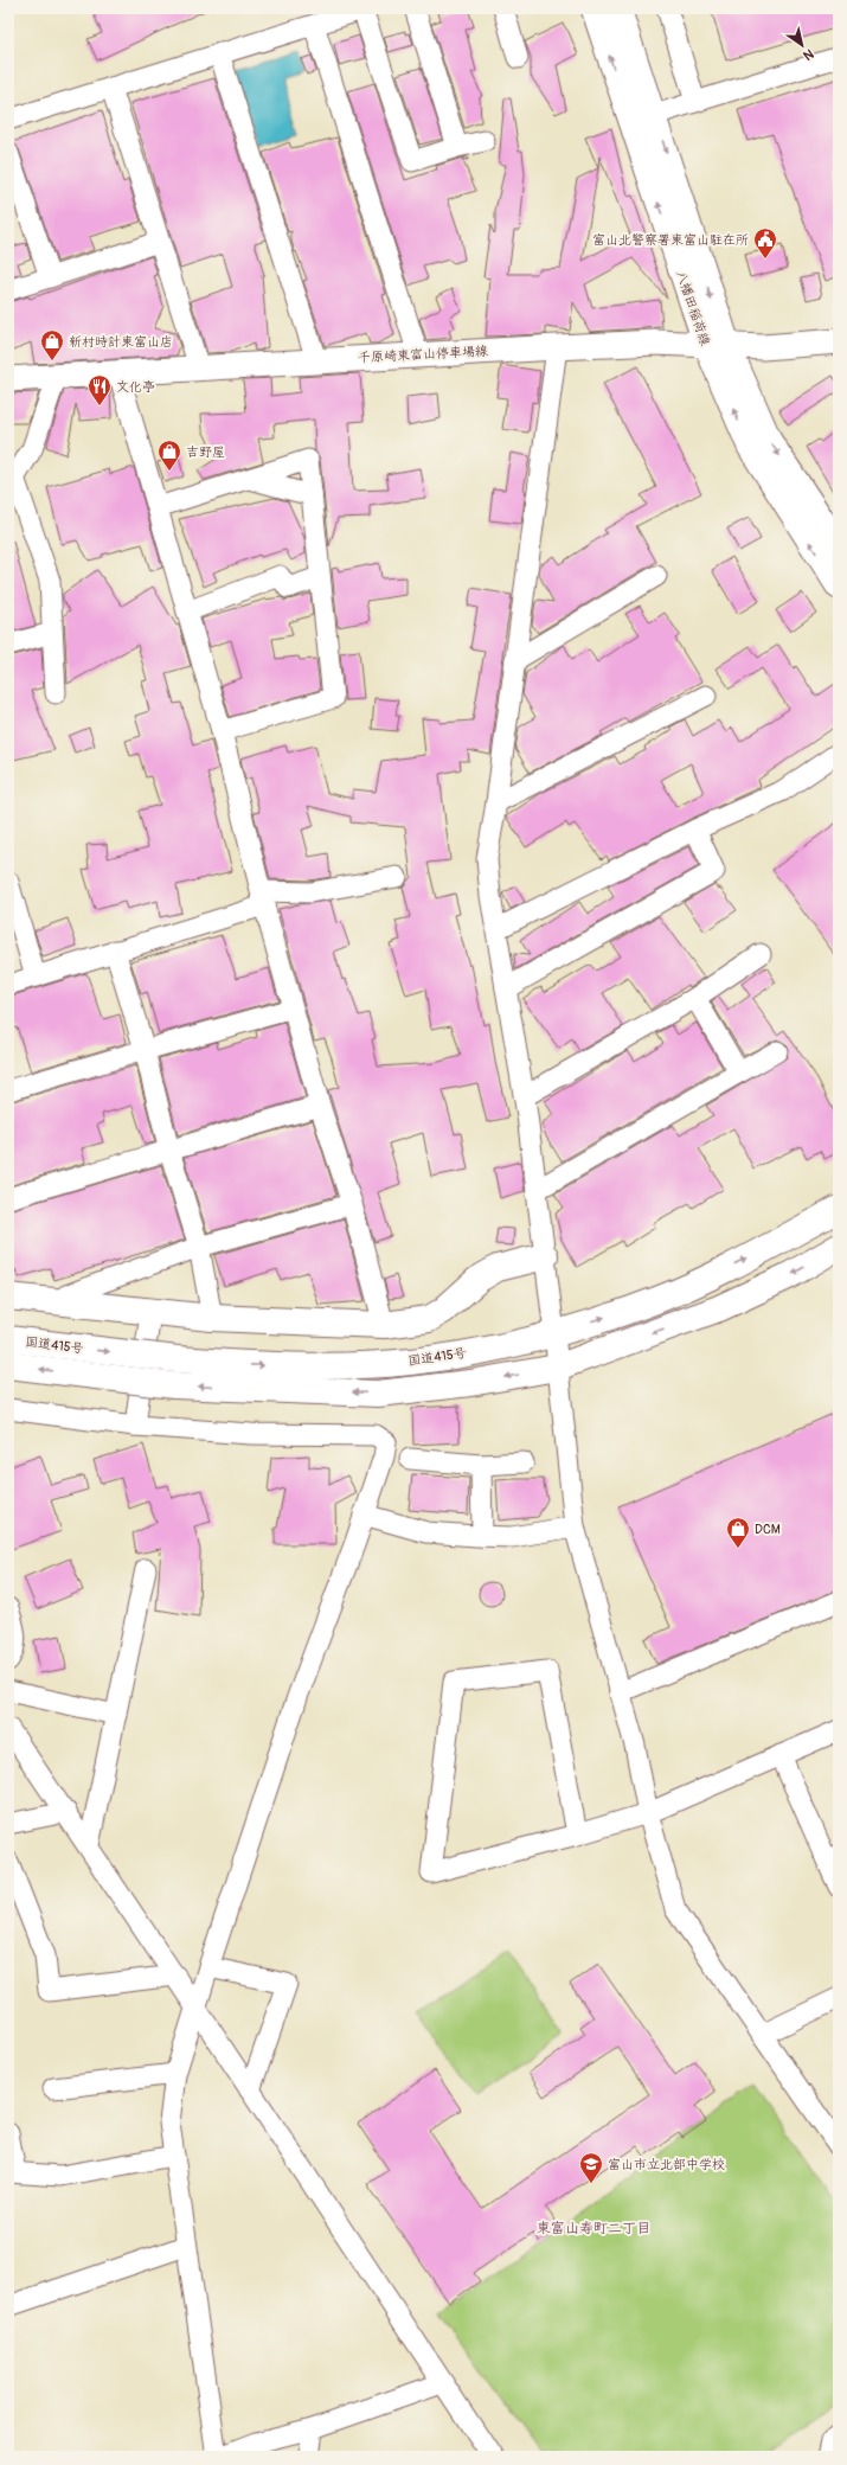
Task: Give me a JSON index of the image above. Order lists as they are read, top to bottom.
{
  "streets": {
    "highway": ["国道415号"],
    "main road": ["八幡田稲荷線", "千原崎東富山停車場線"]
  },
  "crossings": [
    ["八幡田稲荷線", "千原崎東富山停車場線"]
  ],
  "districts": ["東富山寿町二丁目"],
  "places": {
    "public building": ["富山北警察署東富山駐在所"],
    "shop": ["新村時計東富山店", "吉野屋", "DCM"],
    "restaurant": ["文化亭"],
    "school or university": ["富山市立北部中学校"]
  },
  "north": "bottom right"
}
